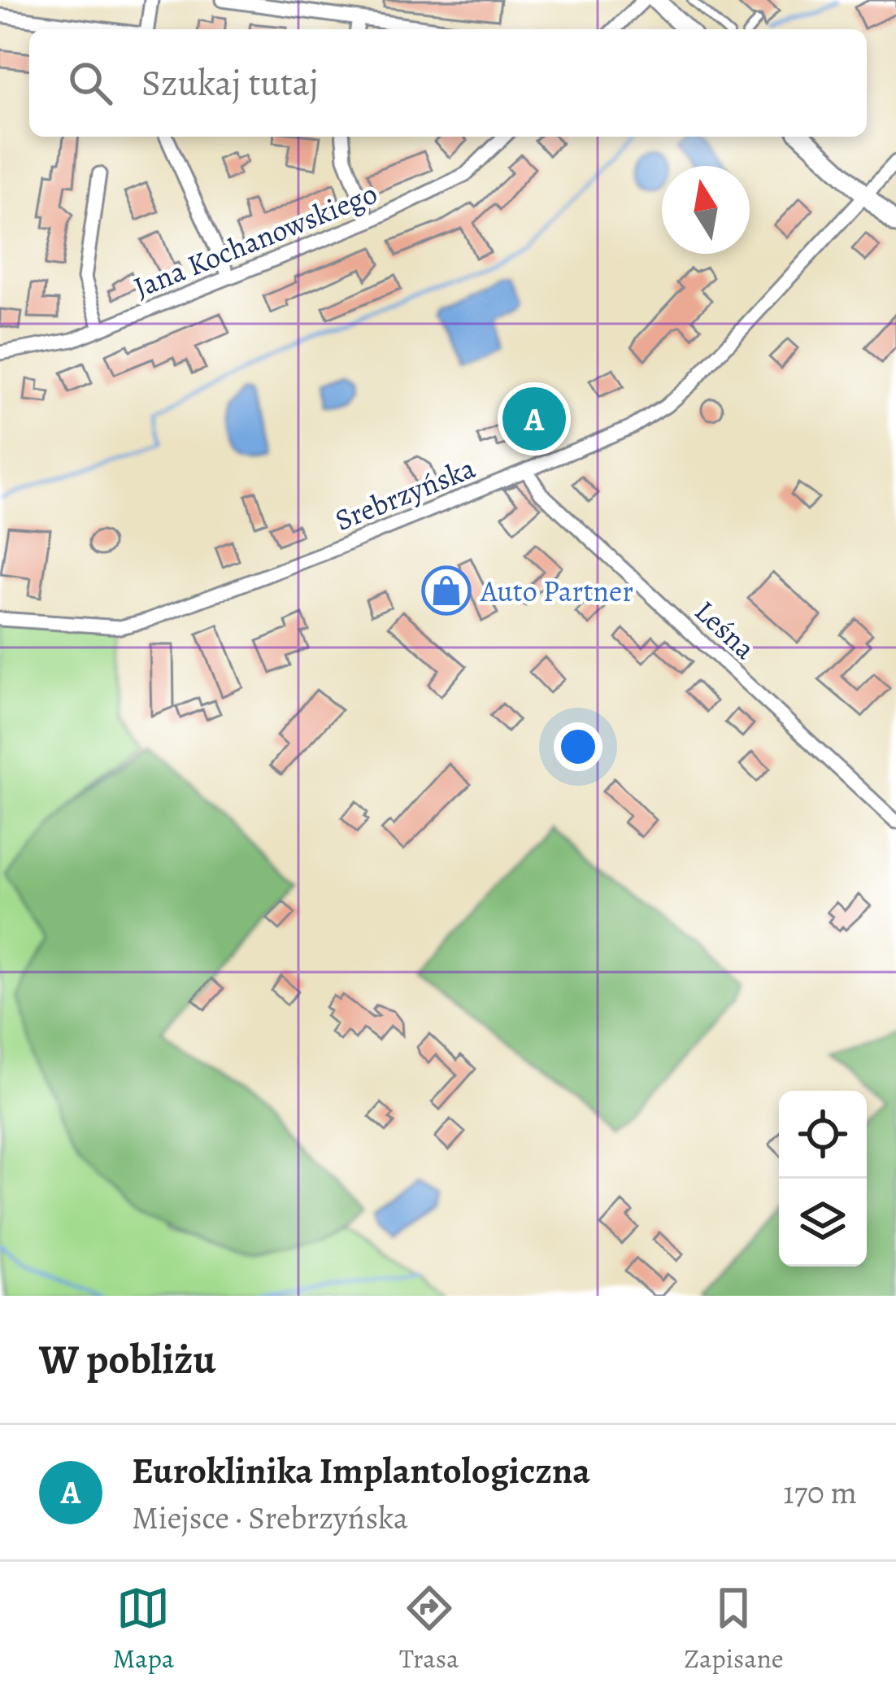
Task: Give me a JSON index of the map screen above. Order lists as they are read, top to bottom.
{
  "streets": {
    "street": ["Jana Kochanowskiego", "Srebrzyńska", "Leśna"]
  },
  "crossings": [
    ["Srebrzyńska", "Leśna"]
  ],
  "places": {
    "shop": ["Auto Partner"]
  },
  "north": "top",
  "page": {
    "search": "Szukaj tutaj",
    "pins": "A",
    "heading": "W pobliżu",
    "list": [
      {
        "mark": "A",
        "name": "Euroklinika Implantologiczna",
        "note": "Miejsce · Srebrzyńska",
        "value": "170 m"
      }
    ],
    "nav": ["Mapa", "Trasa", "Zapisane"]
  }
}
